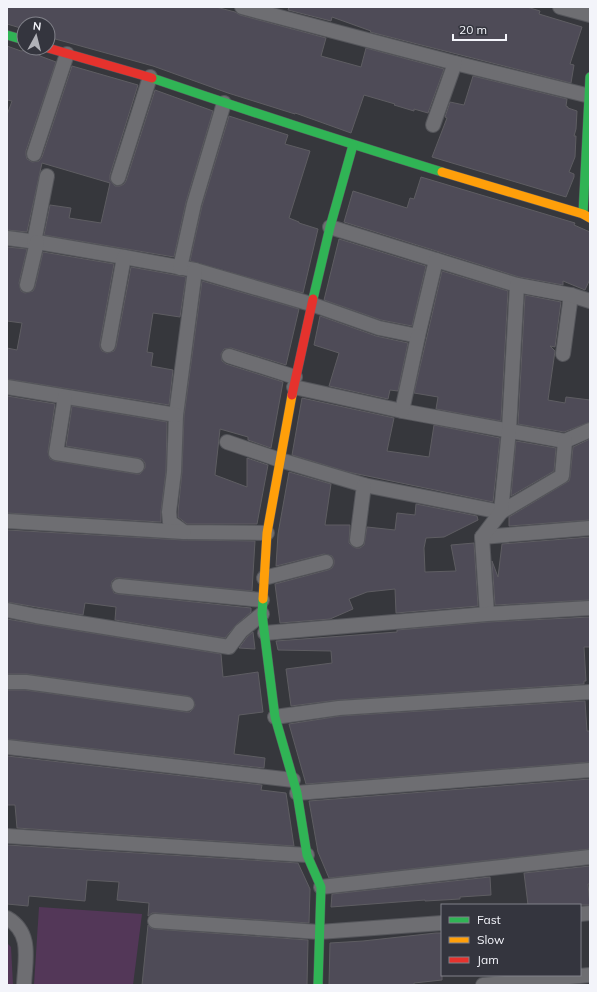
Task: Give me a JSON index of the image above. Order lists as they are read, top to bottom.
{
  "legend": ["Fast", "Slow", "Jam"],
  "scale_bar": "20 m",
  "north": "top"
}
